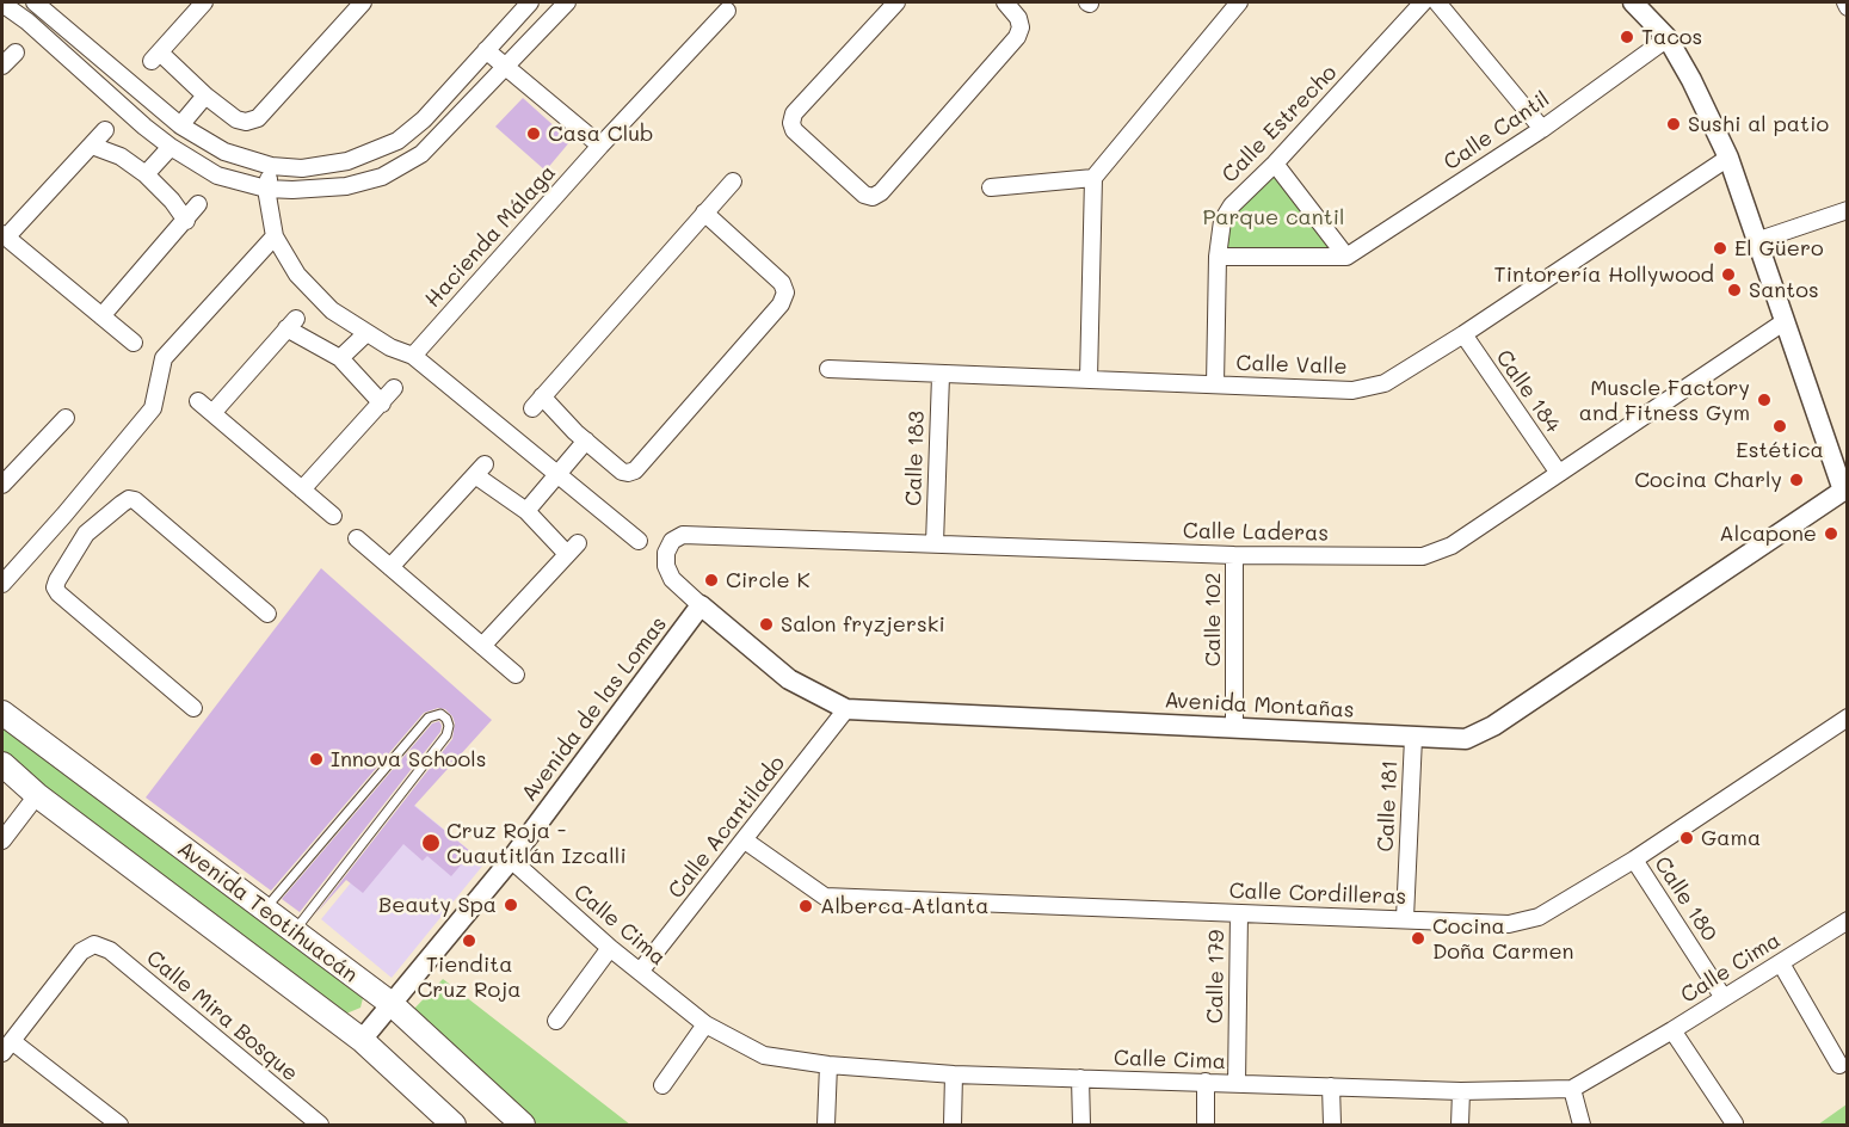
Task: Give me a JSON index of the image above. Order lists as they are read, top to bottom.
{
  "streets": {
    "main road": ["Avenida Teotihuacán"],
    "street": [
      "Calle Estrecho",
      "Calle Cantil",
      "Hacienda Málaga",
      "Calle Valle",
      "Calle 184",
      "Calle 183",
      "Calle Laderas",
      "Calle 102",
      "Avenida Montañas",
      "Avenida de las Lomas",
      "Calle 181",
      "Calle Acantilado",
      "Calle Cordilleras",
      "Calle 180",
      "Calle Cima",
      "Calle 179",
      "Calle Mira Bosque"
    ]
  },
  "crossings": [
    ["Calle Estrecho", "Calle Valle"],
    ["Calle Valle", "Calle 184"],
    ["Calle Valle", "Calle 183"],
    ["Calle 184", "Calle Laderas"],
    ["Calle 183", "Calle Laderas"],
    ["Calle Laderas", "Calle 102"],
    ["Calle Laderas", "Avenida Montañas"],
    ["Calle 102", "Avenida Montañas"],
    ["Avenida Montañas", "Avenida de las Lomas"],
    ["Avenida Montañas", "Calle 181"],
    ["Avenida Montañas", "Calle Acantilado"],
    ["Avenida de las Lomas", "Avenida Teotihuacán"],
    ["Avenida de las Lomas", "Calle Cima"],
    ["Calle 181", "Calle Cordilleras"],
    ["Calle Acantilado", "Calle Cordilleras"],
    ["Calle Acantilado", "Calle Cima"],
    ["Calle Cordilleras", "Calle 180"],
    ["Calle Cordilleras", "Calle 179"],
    ["Calle 180", "Calle Cima"],
    ["Calle Cima", "Calle 179"]
  ],
  "parks": ["Parque cantil"],
  "places": [
    "Tacos",
    "Sushi al patio",
    "Casa Club",
    "El Güero",
    "Tintorería Hollywood",
    "Santos",
    "Muscle Factory and Fitness Gym",
    "Estética",
    "Cocina Charly",
    "Alcapone",
    "Circle K",
    "Salon fryzjerski",
    "Innova Schools",
    "Gama",
    "Cruz Roja - Cuautitlán Izcalli",
    "Beauty Spa",
    "Alberca Atlanta",
    "Cocina Doña Carmen",
    "Tiendita Cruz Roja"
  ]
}
